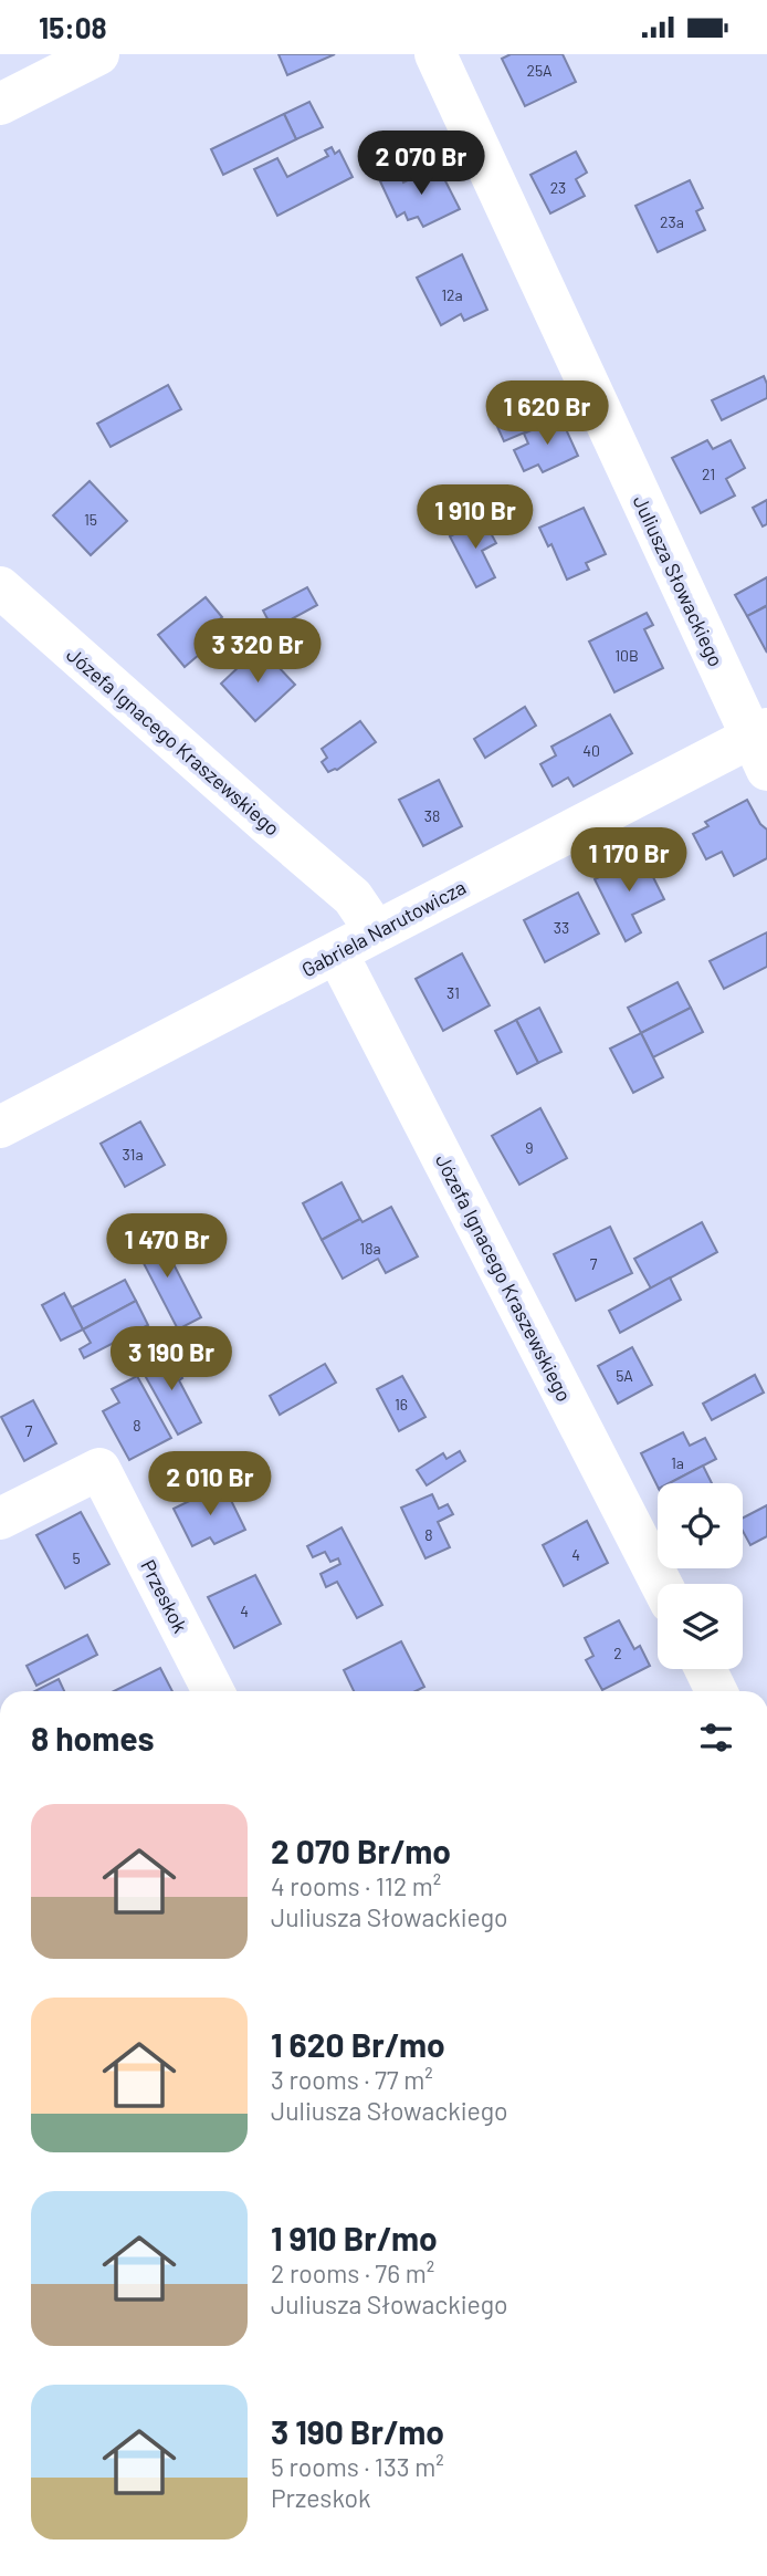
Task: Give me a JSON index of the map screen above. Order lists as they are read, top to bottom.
{
  "streets": {
    "street": [
      "Juliusza Słowackiego",
      "Józefa Ignacego Kraszewskiego",
      "Gabriela Narutowicza",
      "Przeskok"
    ]
  },
  "crossings": [
    ["Juliusza Słowackiego", "Gabriela Narutowicza"],
    ["Józefa Ignacego Kraszewskiego", "Gabriela Narutowicza"]
  ],
  "house_numbers": [
    "25A",
    "23",
    "23a",
    "12a",
    "21",
    "15",
    "10B",
    "40",
    "38",
    "33",
    "31",
    "9",
    "31a",
    "18a",
    "7",
    "5A",
    "16",
    "8",
    "7",
    "1a",
    "8",
    "4",
    "5",
    "4",
    "2"
  ],
  "page": {
    "status": "15:08",
    "price": [
      "2 070 Br",
      "1 620 Br",
      "1 910 Br",
      "3 320 Br",
      "1 170 Br",
      "1 470 Br",
      "3 190 Br",
      "2 010 Br"
    ],
    "heading": "8 homes",
    "list": [
      {
        "name": "2 070 Br/mo",
        "note": "4 rooms · 112 m² · Juliusza Słowackiego"
      },
      {
        "name": "1 620 Br/mo",
        "note": "3 rooms · 77 m² · Juliusza Słowackiego"
      },
      {
        "name": "1 910 Br/mo",
        "note": "2 rooms · 76 m² · Juliusza Słowackiego"
      },
      {
        "name": "3 190 Br/mo",
        "note": "5 rooms · 133 m² · Przeskok"
      }
    ]
  }
}
